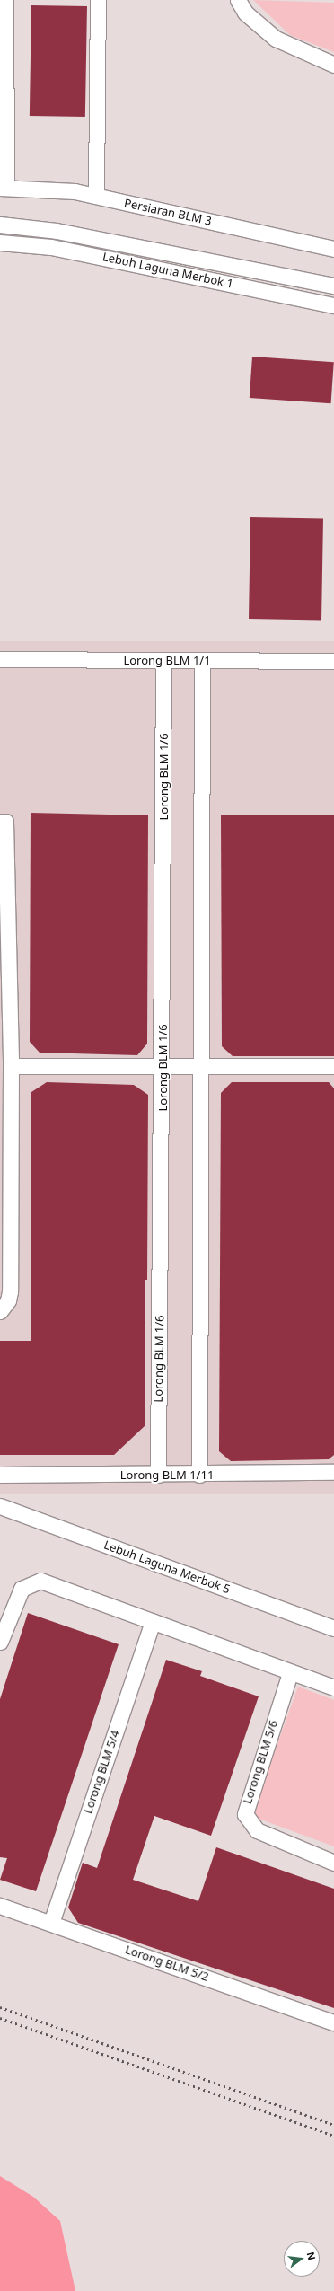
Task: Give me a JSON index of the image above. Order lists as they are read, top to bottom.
{
  "streets": {
    "street": [
      "Persiaran BLM 3",
      "Lebuh Laguna Merbok 1",
      "Lorong BLM 1/1",
      "Lorong BLM 1/6",
      "Lorong BLM 1/11",
      "Lebuh Laguna Merbok 5",
      "Lorong BLM 5/6",
      "Lorong BLM 5/4",
      "Lorong BLM 5/2"
    ]
  },
  "crossings": [
    ["Lorong BLM 1/1", "Lorong BLM 1/6"],
    ["Lorong BLM 1/6", "Lorong BLM 1/11"],
    ["Lorong BLM 5/4", "Lorong BLM 5/2"]
  ],
  "north": "right"
}
